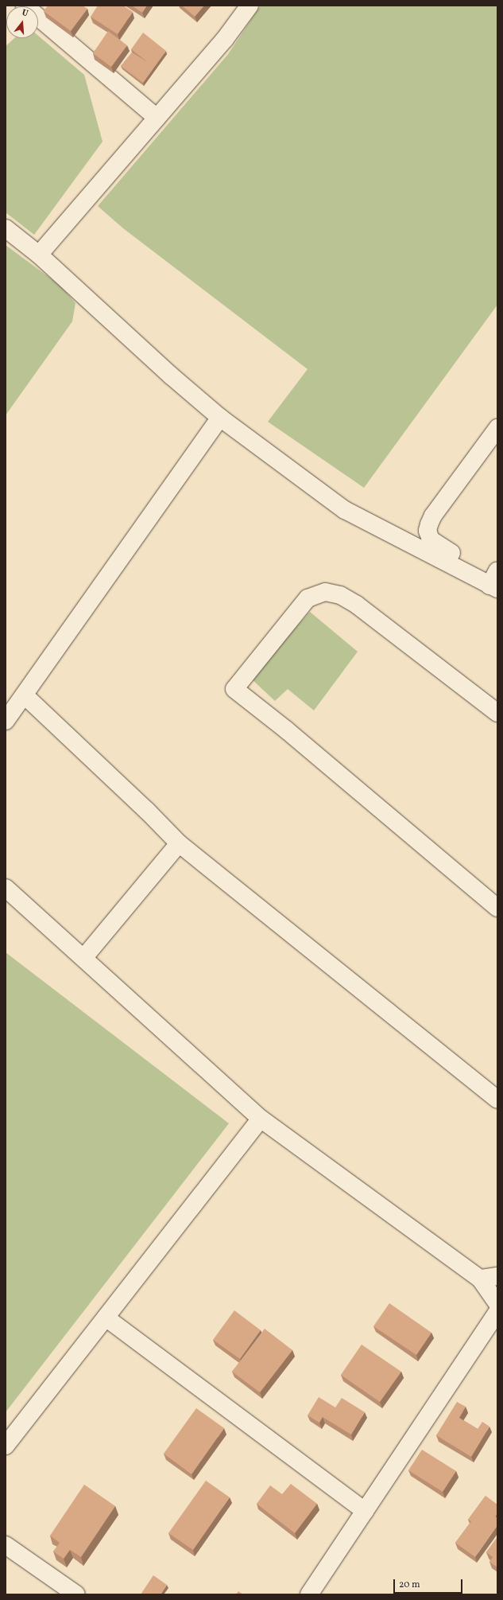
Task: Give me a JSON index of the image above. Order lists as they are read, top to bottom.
{
  "scale_bar": "20 m",
  "north": "top"
}
